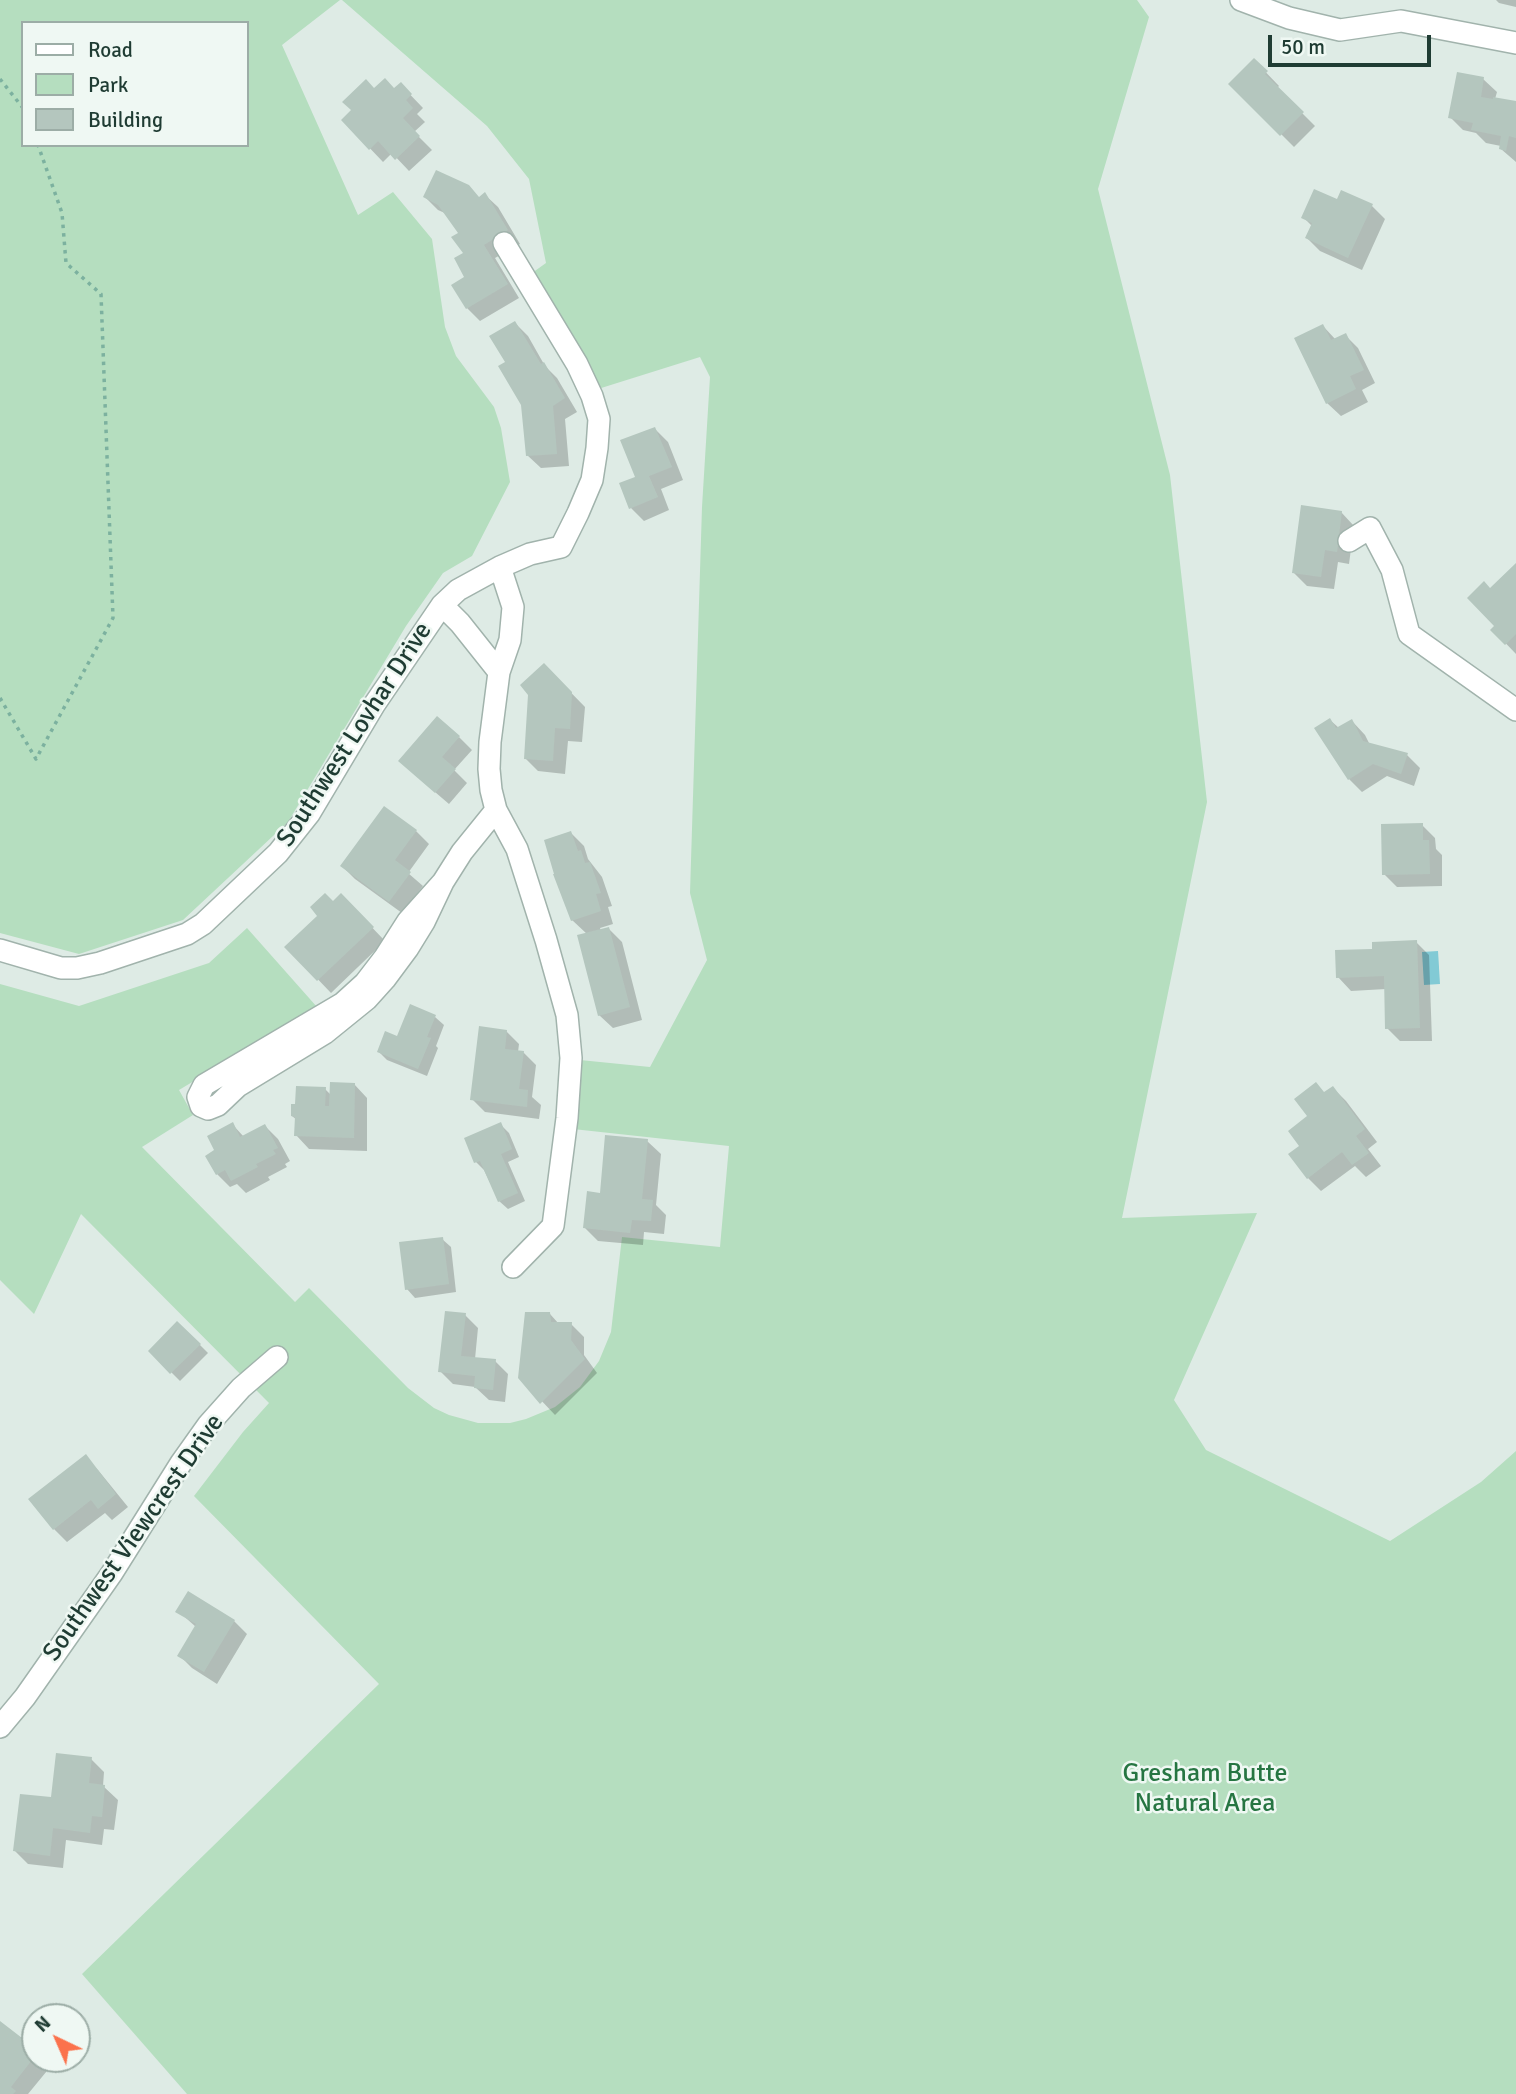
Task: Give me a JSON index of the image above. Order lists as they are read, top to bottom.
{
  "streets": {
    "street": ["Southwest Lovhar Drive", "Southwest Viewcrest Drive"]
  },
  "parks": ["Gresham Butte Natural Area"],
  "legend": ["Road", "Park", "Building"],
  "scale_bar": "50 m",
  "north": "top left"
}
